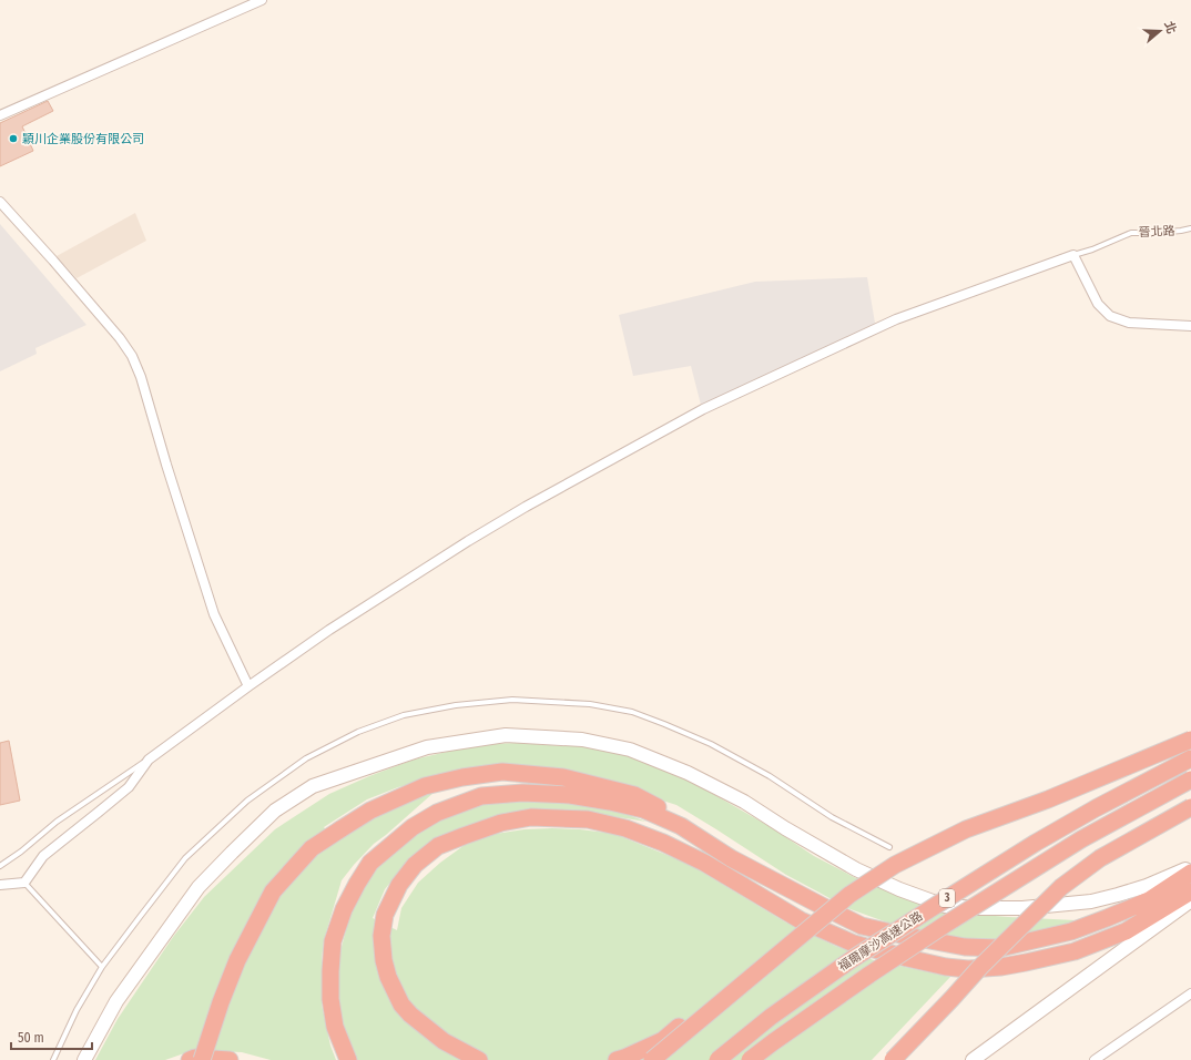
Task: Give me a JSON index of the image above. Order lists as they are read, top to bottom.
{
  "streets": {
    "highway": ["3", "福爾摩沙高速公路"],
    "lane": ["晉北路"]
  },
  "places": ["穎川企業股份有限公司"],
  "scale_bar": "50 m",
  "north": "right"
}
